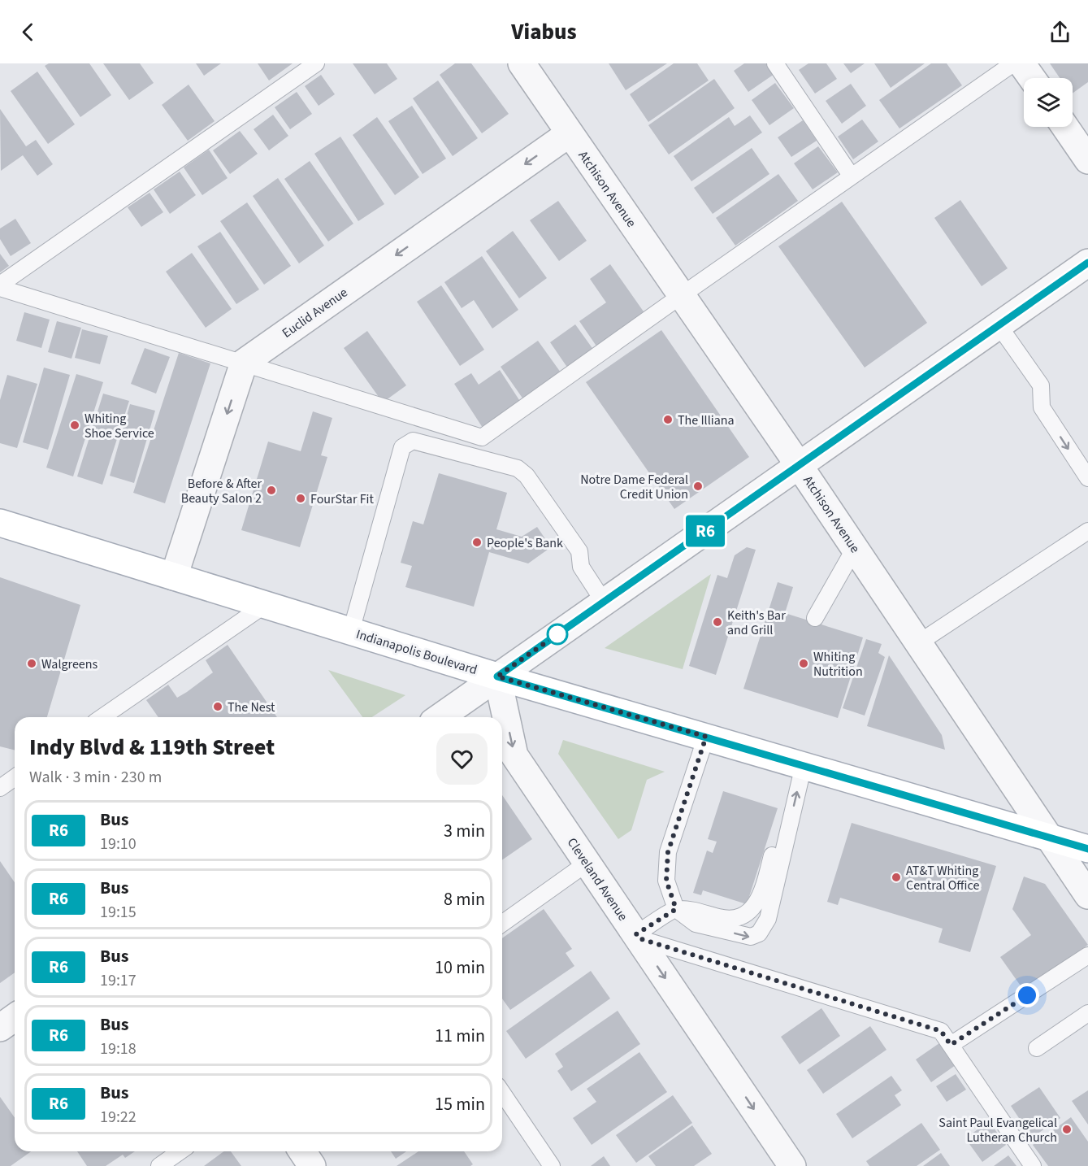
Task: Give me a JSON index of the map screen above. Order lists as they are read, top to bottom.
{
  "streets": {
    "main road": ["Indianapolis Boulevard"],
    "street": ["Atchison Avenue", "Euclid Avenue", "Cleveland Avenue"]
  },
  "crossings": [
    ["Atchison Avenue", "Euclid Avenue"],
    ["Atchison Avenue", "Indianapolis Boulevard"],
    ["Indianapolis Boulevard", "Cleveland Avenue"]
  ],
  "one_way": ["Euclid Avenue", "Cleveland Avenue"],
  "places": [
    "The Illiana",
    "Whiting Shoe Service",
    "Notre Dame Federal Credit Union",
    "Before & After Beauty Salon 2",
    "FourStar Fit",
    "People's Bank",
    "Keith's Bar and Grill",
    "Walgreens",
    "Whiting Nutrition",
    "The Nest",
    "AT&T Whiting Central Office",
    "Saint Paul Evangelical Lutheran Church"
  ],
  "lines": ["bus line R6"],
  "page": {
    "header": "Viabus",
    "on_map": "R6",
    "heading": ["Indy Blvd & 119th Street", "Walk · 3 min · 230 m"],
    "list": [
      {
        "mark": "R6",
        "name": "Bus",
        "note": "19:10",
        "value": "3 min"
      },
      {
        "mark": "R6",
        "name": "Bus",
        "note": "19:15",
        "value": "8 min"
      },
      {
        "mark": "R6",
        "name": "Bus",
        "note": "19:17",
        "value": "10 min"
      },
      {
        "mark": "R6",
        "name": "Bus",
        "note": "19:18",
        "value": "11 min"
      },
      {
        "mark": "R6",
        "name": "Bus",
        "note": "19:22",
        "value": "15 min"
      }
    ]
  }
}
